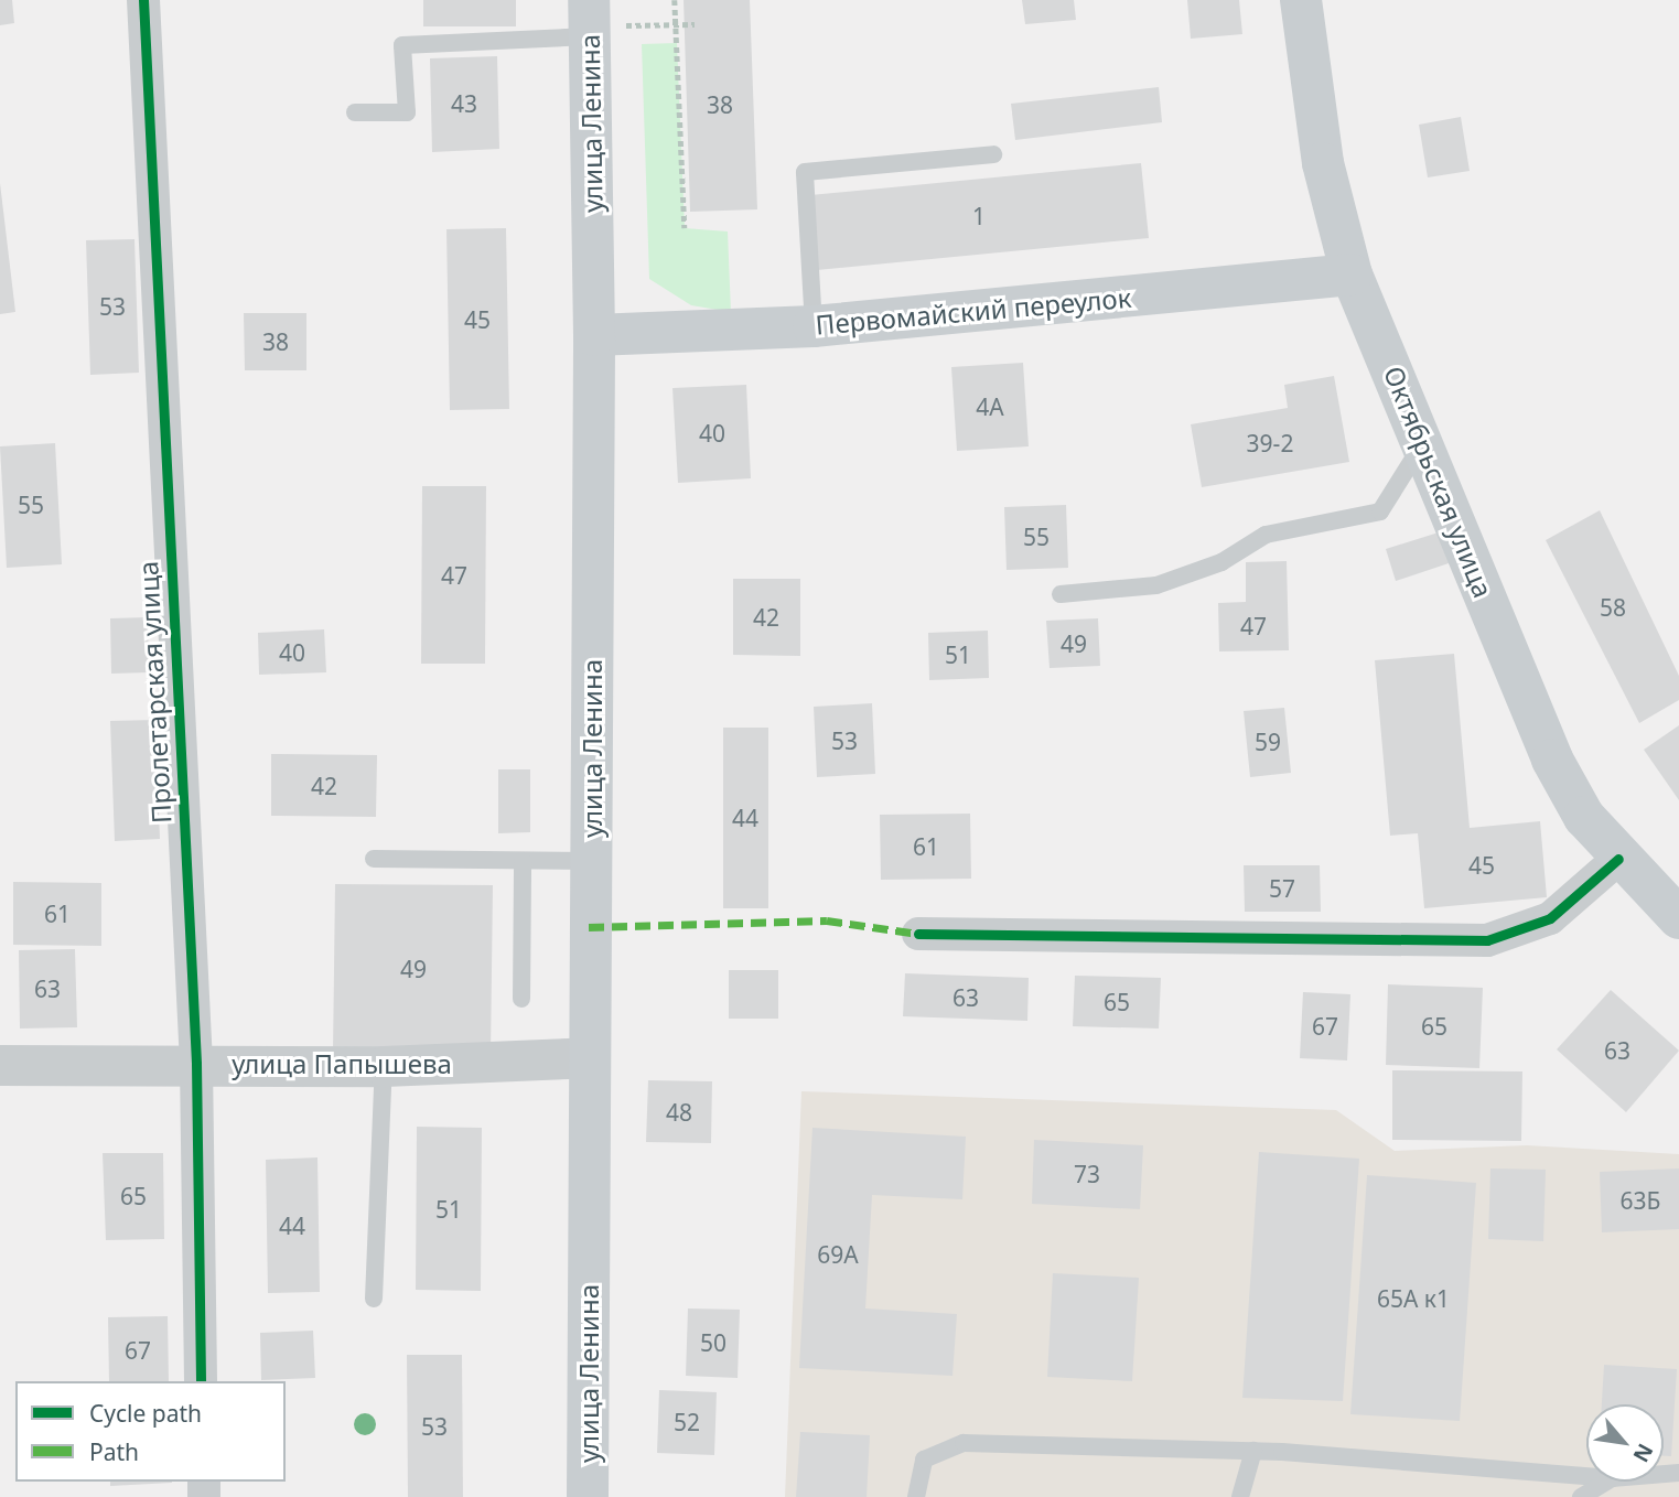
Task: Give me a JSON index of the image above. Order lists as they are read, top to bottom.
{
  "streets": {
    "main road": ["улица Ленина", "Первомайский переулок", "Октябрьская улица"],
    "street": ["Пролетарская улица", "улица Папышева"]
  },
  "crossings": [
    ["улица Ленина", "Первомайский переулок"],
    ["улица Ленина", "улица Папышева"],
    ["Первомайский переулок", "Октябрьская улица"],
    ["Пролетарская улица", "улица Папышева"]
  ],
  "house_numbers": [
    "43",
    "38",
    "1",
    "53",
    "45",
    "38",
    "4А",
    "40",
    "39-2",
    "55",
    "55",
    "47",
    "58",
    "42",
    "47",
    "49",
    "40",
    "51",
    "53",
    "59",
    "42",
    "44",
    "61",
    "45",
    "57",
    "61",
    "49",
    "63",
    "63",
    "65",
    "67",
    "65",
    "63",
    "48",
    "73",
    "65",
    "63Б",
    "51",
    "44",
    "69А",
    "65А к1",
    "50",
    "67",
    "52",
    "53"
  ],
  "legend": ["Cycle path", "Path"],
  "north": "bottom right"
}
